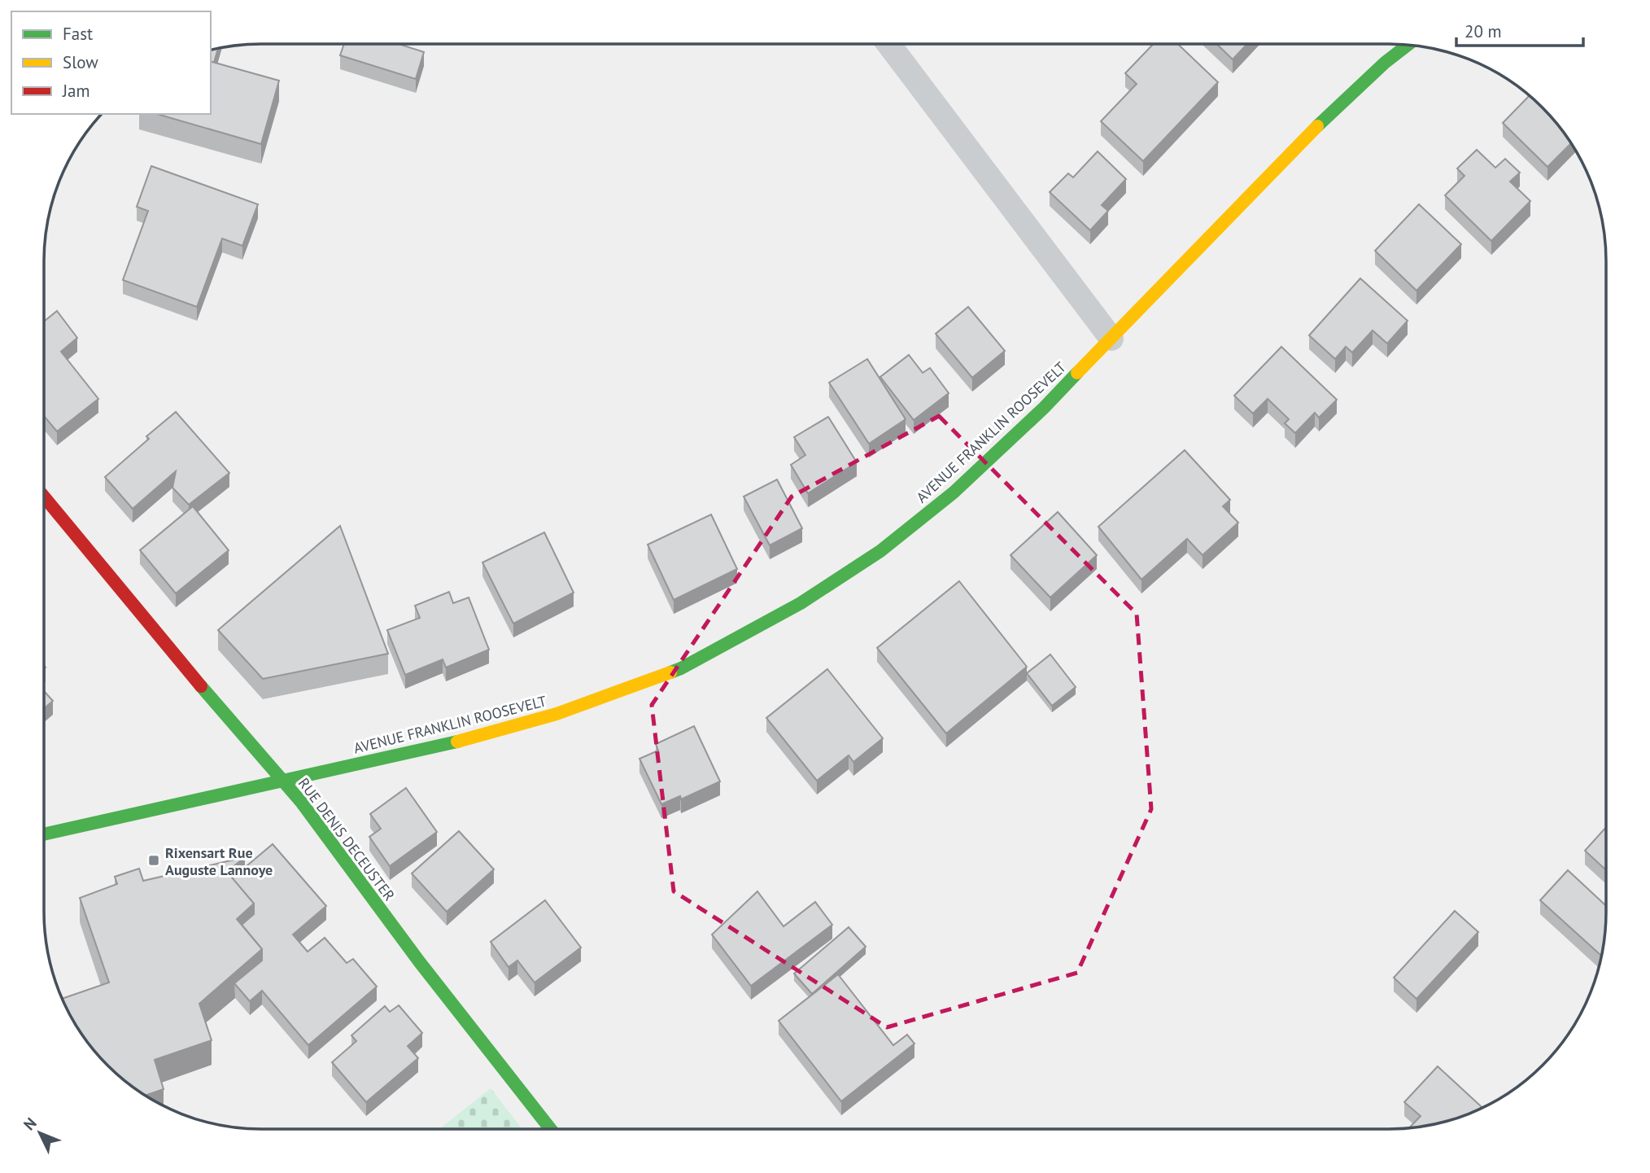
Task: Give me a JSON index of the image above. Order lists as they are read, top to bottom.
{
  "streets": {
    "main road": ["AVENUE FRANKLIN ROOSEVELT", "RUE DENIS DECEUSTER"]
  },
  "crossings": [
    ["AVENUE FRANKLIN ROOSEVELT", "RUE DENIS DECEUSTER"]
  ],
  "places": {
    "transit": ["Rixensart Rue Auguste Lannoye"]
  },
  "legend": ["Fast", "Slow", "Jam"],
  "scale_bar": "20 m",
  "north": "top left"
}
